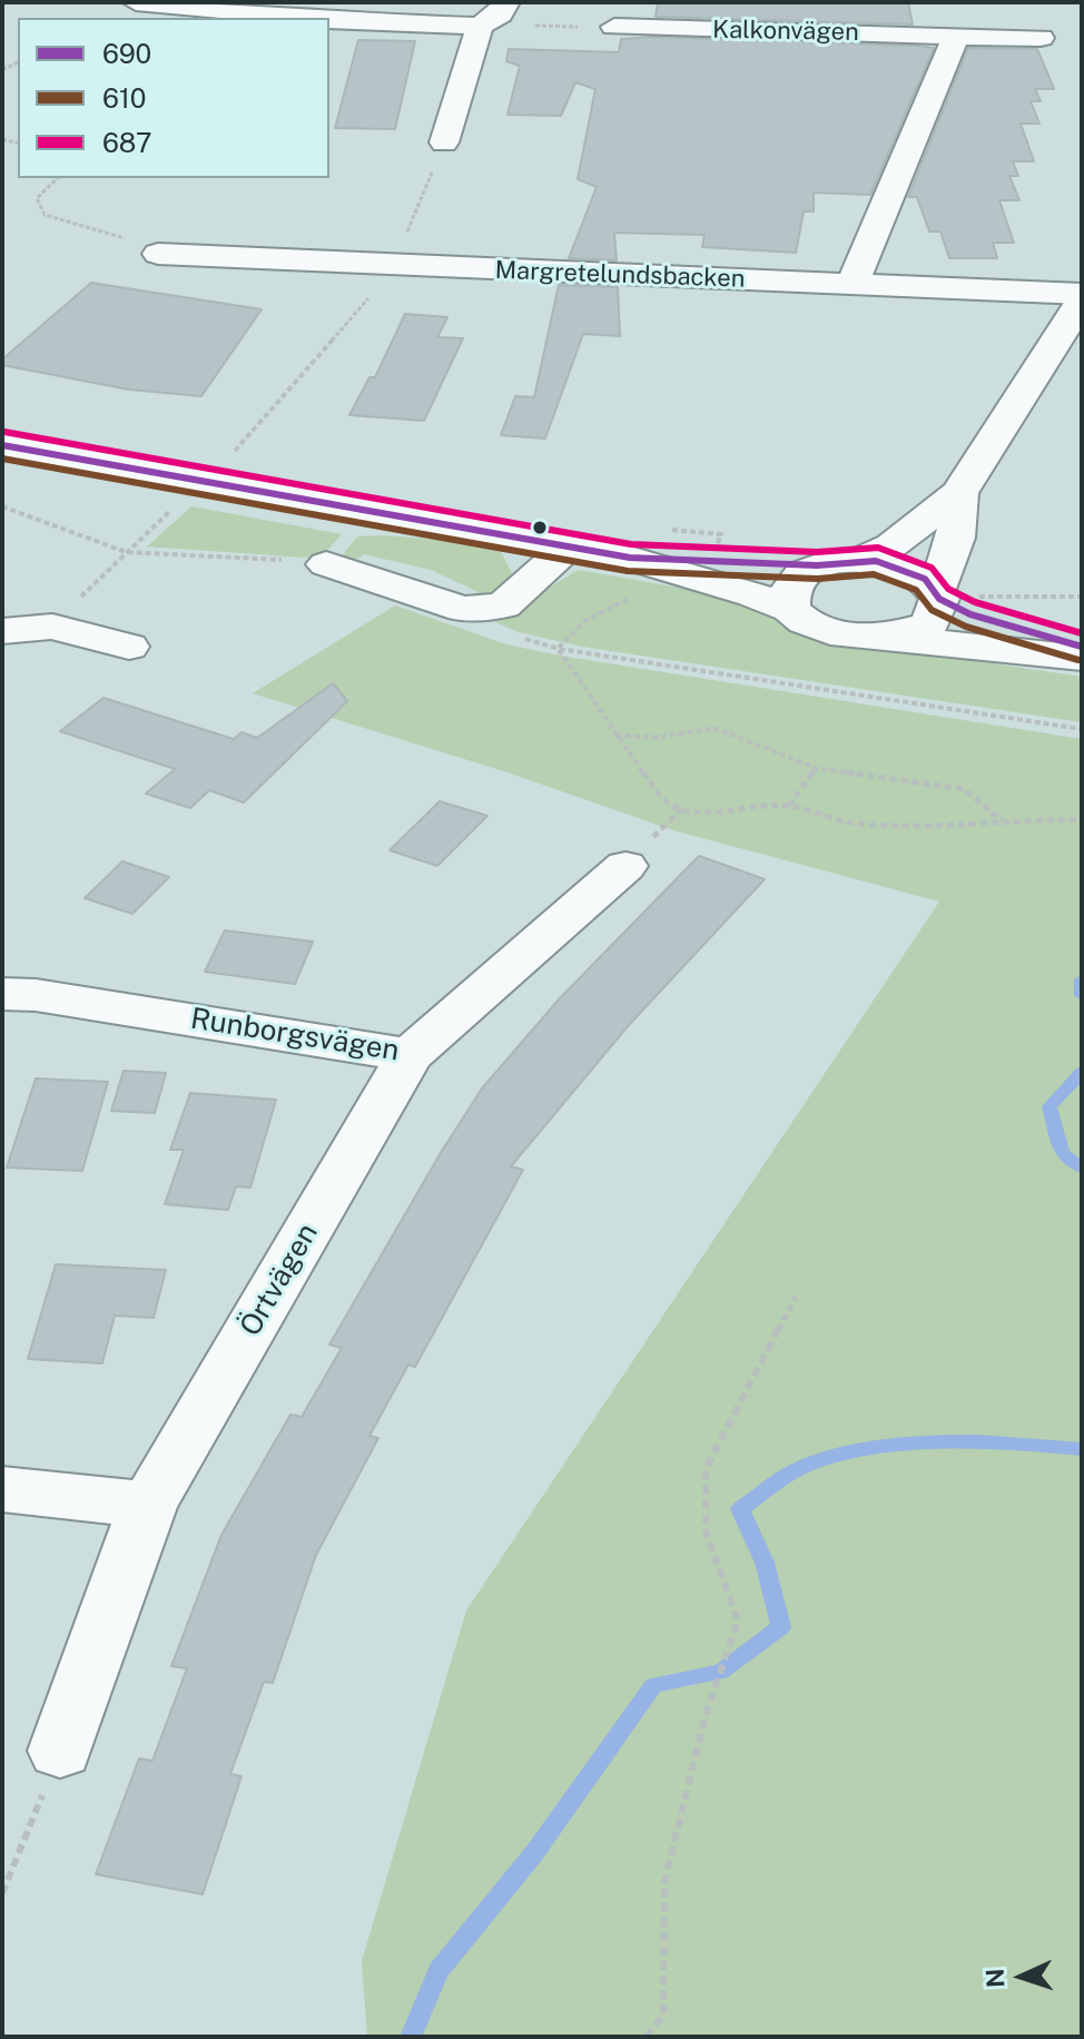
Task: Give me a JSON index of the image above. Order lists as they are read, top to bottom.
{
  "streets": {
    "street": [
      "Kalkonvägen",
      "Margretelundsbacken",
      "Runborgsvägen",
      "Örtvägen"
    ]
  },
  "crossings": [
    ["Runborgsvägen", "Örtvägen"]
  ],
  "lines": ["transit line 687", "transit line 690", "transit line 610"],
  "legend": ["690", "610", "687"],
  "north": "left"
}
